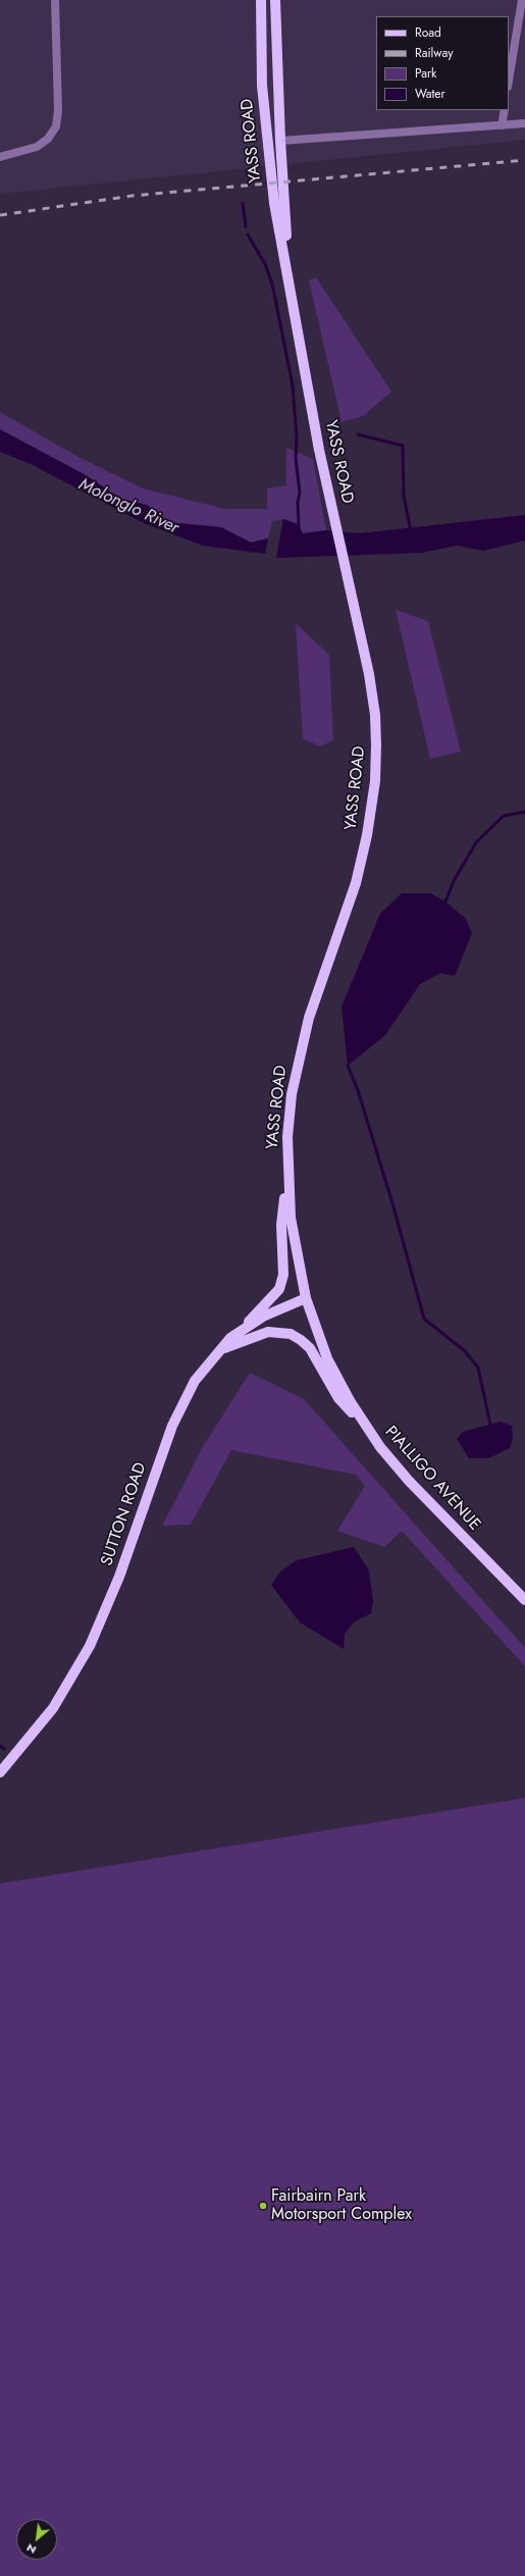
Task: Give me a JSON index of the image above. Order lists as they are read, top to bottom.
{
  "streets": {
    "main road": ["YASS ROAD", "PIALLIGO AVENUE", "SUTTON ROAD"]
  },
  "crossings": [
    ["YASS ROAD", "PIALLIGO AVENUE"],
    ["YASS ROAD", "SUTTON ROAD"],
    ["PIALLIGO AVENUE", "SUTTON ROAD"]
  ],
  "water": ["Molonglo River"],
  "places": ["Fairbairn Park Motorsport Complex"],
  "legend": [
    "Road",
    "Railway",
    "Park",
    "Water"
  ],
  "north": "bottom left"
}
